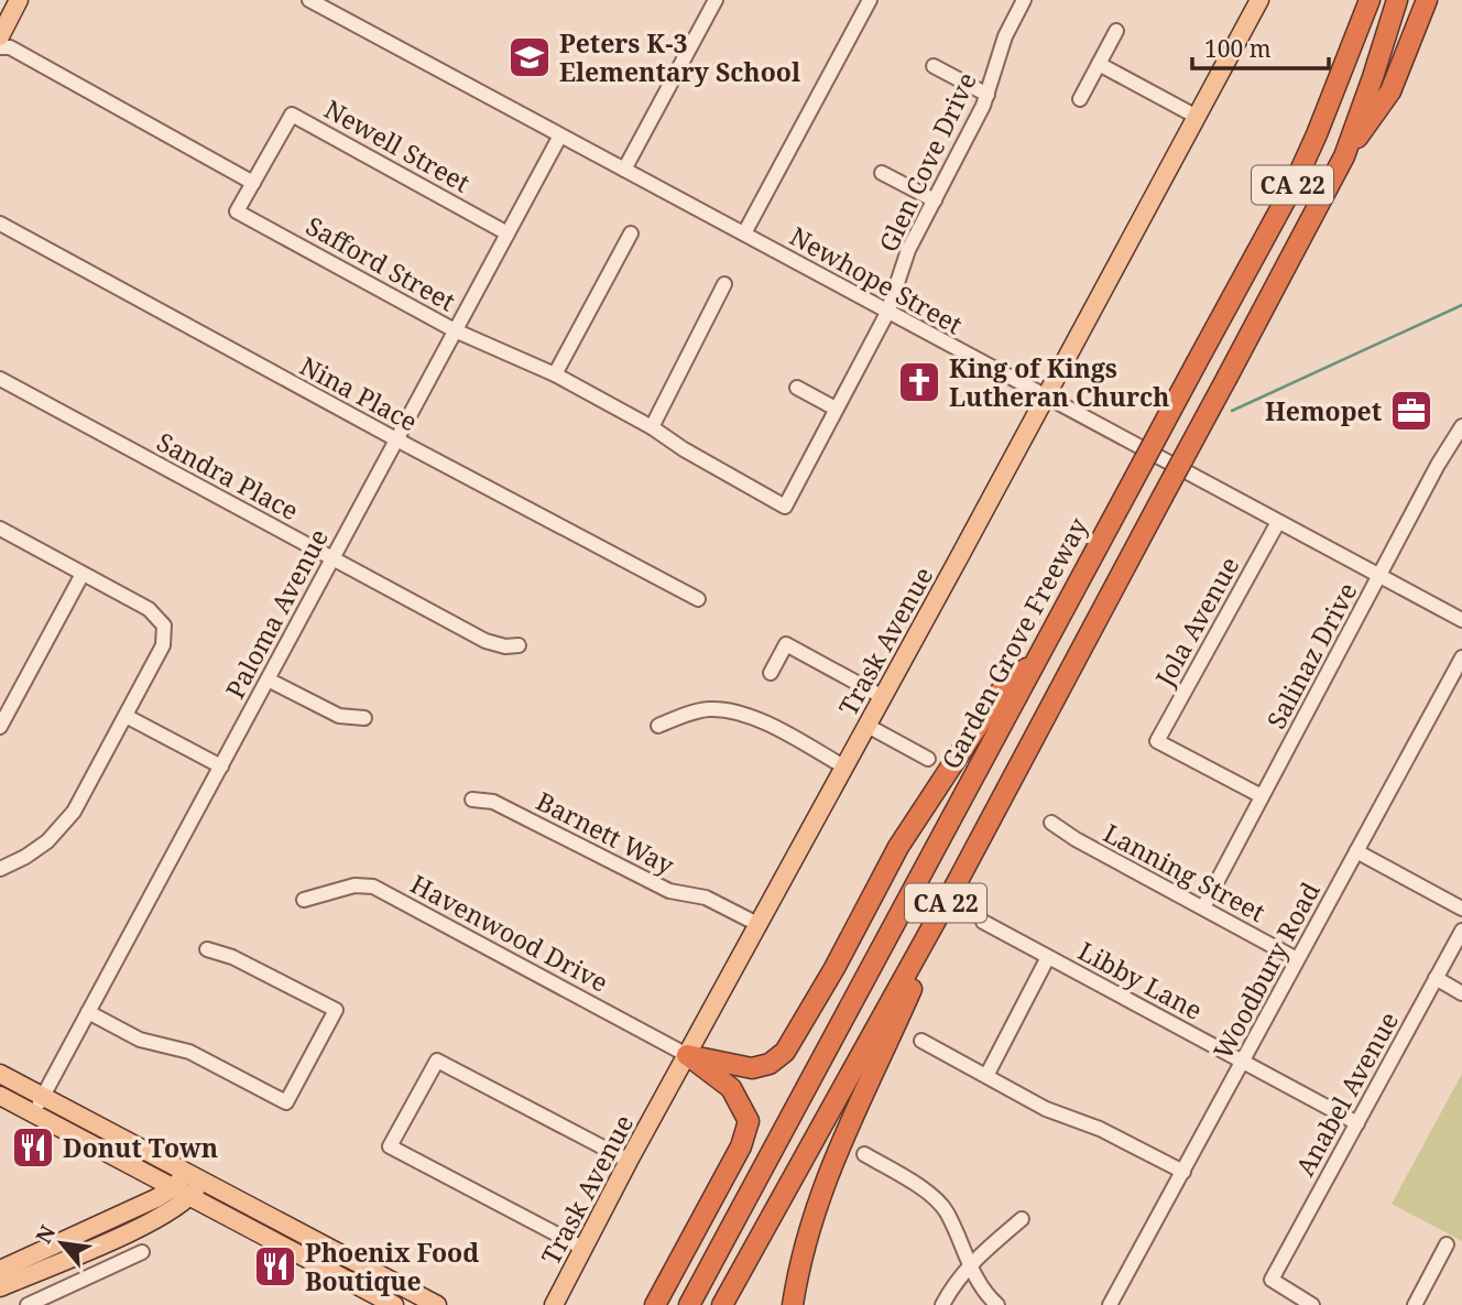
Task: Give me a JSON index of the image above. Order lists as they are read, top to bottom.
{
  "streets": {
    "highway": ["CA 22", "Garden Grove Freeway"],
    "main road": ["Trask Avenue"],
    "street": [
      "Newell Street",
      "Glen Cove Drive",
      "Safford Street",
      "Newhope Street",
      "Nina Place",
      "Sandra Place",
      "Paloma Avenue",
      "Jola Avenue",
      "Salinaz Drive",
      "Barnett Way",
      "Lanning Street",
      "Havenwood Drive",
      "Woodbury Road",
      "Libby Lane",
      "Anabel Avenue"
    ]
  },
  "crossings": [
    ["Newell Street", "Safford Street"],
    ["Newell Street", "Paloma Avenue"],
    ["Glen Cove Drive", "Safford Street"],
    ["Glen Cove Drive", "Newhope Street"],
    ["Safford Street", "Paloma Avenue"],
    ["Newhope Street", "Paloma Avenue"],
    ["Newhope Street", "Jola Avenue"],
    ["Newhope Street", "Trask Avenue"],
    ["Newhope Street", "Salinaz Drive"],
    ["Nina Place", "Paloma Avenue"],
    ["Sandra Place", "Paloma Avenue"],
    ["Jola Avenue", "Salinaz Drive"],
    ["Trask Avenue", "Barnett Way"],
    ["Trask Avenue", "Havenwood Drive"],
    ["Salinaz Drive", "Lanning Street"],
    ["Lanning Street", "Woodbury Road"],
    ["Woodbury Road", "Libby Lane"],
    ["Libby Lane", "Anabel Avenue"]
  ],
  "places": {
    "school or university": ["Peters K-3 Elementary School"],
    "church": ["King of Kings Lutheran Church"],
    "office": ["Hemopet"],
    "restaurant": ["Donut Town", "Phoenix Food Boutique"]
  },
  "scale_bar": "100 m",
  "north": "top left"
}
